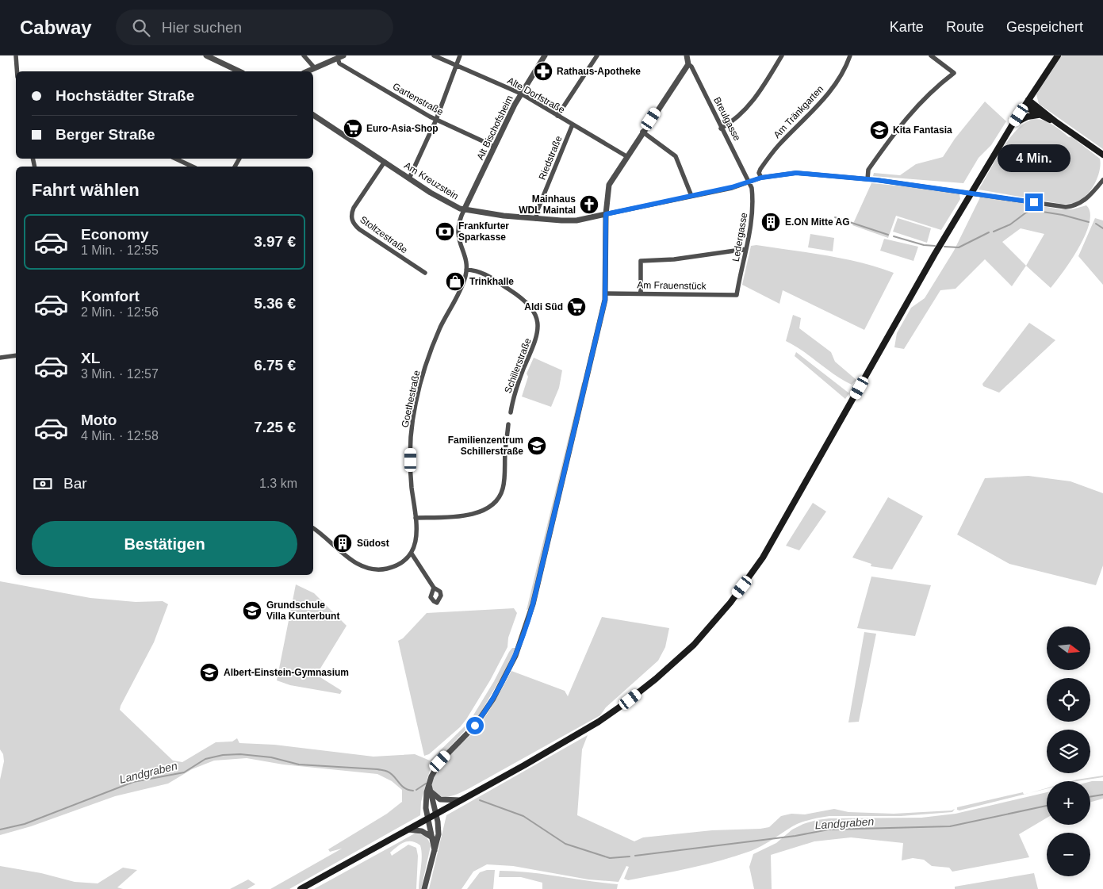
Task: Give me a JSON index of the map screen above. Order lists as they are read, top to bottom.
{
  "streets": {
    "street": [
      "Alte Dorfstraße",
      "Gartenstraße",
      "Am Tränkgarten",
      "Breulgasse",
      "Alt Bischofsheim",
      "Riedstraße",
      "Am Kreuzstein",
      "Stoltzestraße",
      "Ledergasse",
      "Am Frauenstück",
      "Schillerstraße",
      "Goethestraße"
    ]
  },
  "crossings": [
    ["Alte Dorfstraße", "Alt Bischofsheim"],
    ["Alte Dorfstraße", "Riedstraße"],
    ["Gartenstraße", "Alt Bischofsheim"],
    ["Breulgasse", "Ledergasse"],
    ["Alt Bischofsheim", "Am Kreuzstein"],
    ["Alt Bischofsheim", "Goethestraße"],
    ["Riedstraße", "Am Kreuzstein"],
    ["Am Kreuzstein", "Stoltzestraße"],
    ["Am Kreuzstein", "Goethestraße"],
    ["Ledergasse", "Am Frauenstück"],
    ["Schillerstraße", "Goethestraße"]
  ],
  "water": ["Landgraben"],
  "places": {
    "pharmacy": ["Rathaus-Apotheke"],
    "supermarket": ["Euro-Asia-Shop", "Aldi Süd"],
    "school or university": [
      "Kita Fantasia",
      "Familienzentrum Schillerstraße",
      "Grundschule Villa Kunterbunt",
      "Albert-Einstein-Gymnasium"
    ],
    "church": ["Mainhaus WDL Maintal"],
    "building": ["E.ON Mitte AG", "Südost"],
    "bank": ["Frankfurter Sparkasse"],
    "shop": ["Trinkhalle"]
  },
  "north": "right",
  "page": {
    "header": "Cabway",
    "search": "Hier suchen",
    "nav": ["Karte", "Route", "Gespeichert"],
    "banner": ["Hochstädter Straße", "Berger Straße"],
    "bubble": "4 Min.",
    "heading": "Fahrt wählen",
    "list": [
      {
        "name": "Economy",
        "note": "1 Min. · 12:55",
        "value": "3.97 €"
      },
      {
        "name": "Komfort",
        "note": "2 Min. · 12:56",
        "value": "5.36 €"
      },
      {
        "name": "XL",
        "note": "3 Min. · 12:57",
        "value": "6.75 €"
      },
      {
        "name": "Moto",
        "note": "4 Min. · 12:58",
        "value": "7.25 €"
      }
    ],
    "pay": ["Bar", "1.3 km"],
    "buttons": "Bestätigen",
    "map_buttons": ["+", "−"]
  }
}
